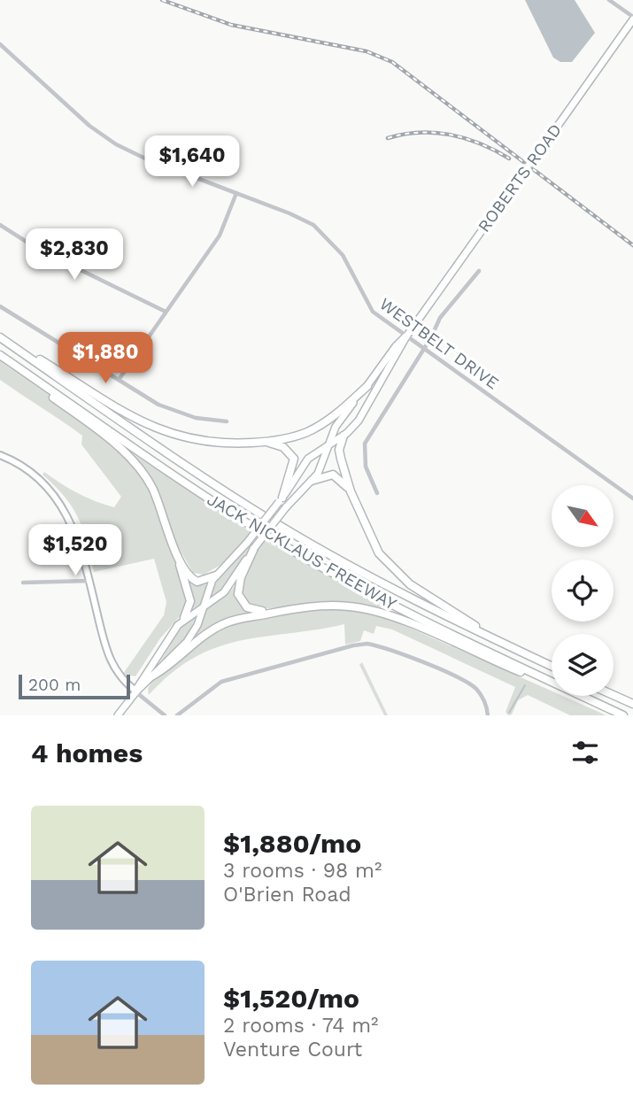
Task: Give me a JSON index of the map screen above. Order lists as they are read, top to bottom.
{
  "streets": {
    "highway": ["JACK NICKLAUS FREEWAY"],
    "main road": ["ROBERTS ROAD"],
    "street": ["WESTBELT DRIVE"]
  },
  "crossings": [
    ["ROBERTS ROAD", "WESTBELT DRIVE"]
  ],
  "scale_bar": "200 m",
  "north": "bottom right",
  "page": {
    "price": [
      "$1,640",
      "$2,830",
      "$1,880",
      "$1,520"
    ],
    "scale": "200 m",
    "heading": "4 homes",
    "list": [
      {
        "name": "$1,880/mo",
        "note": "3 rooms · 98 m² · O'Brien Road"
      },
      {
        "name": "$1,520/mo",
        "note": "2 rooms · 74 m² · Venture Court"
      }
    ]
  }
}
